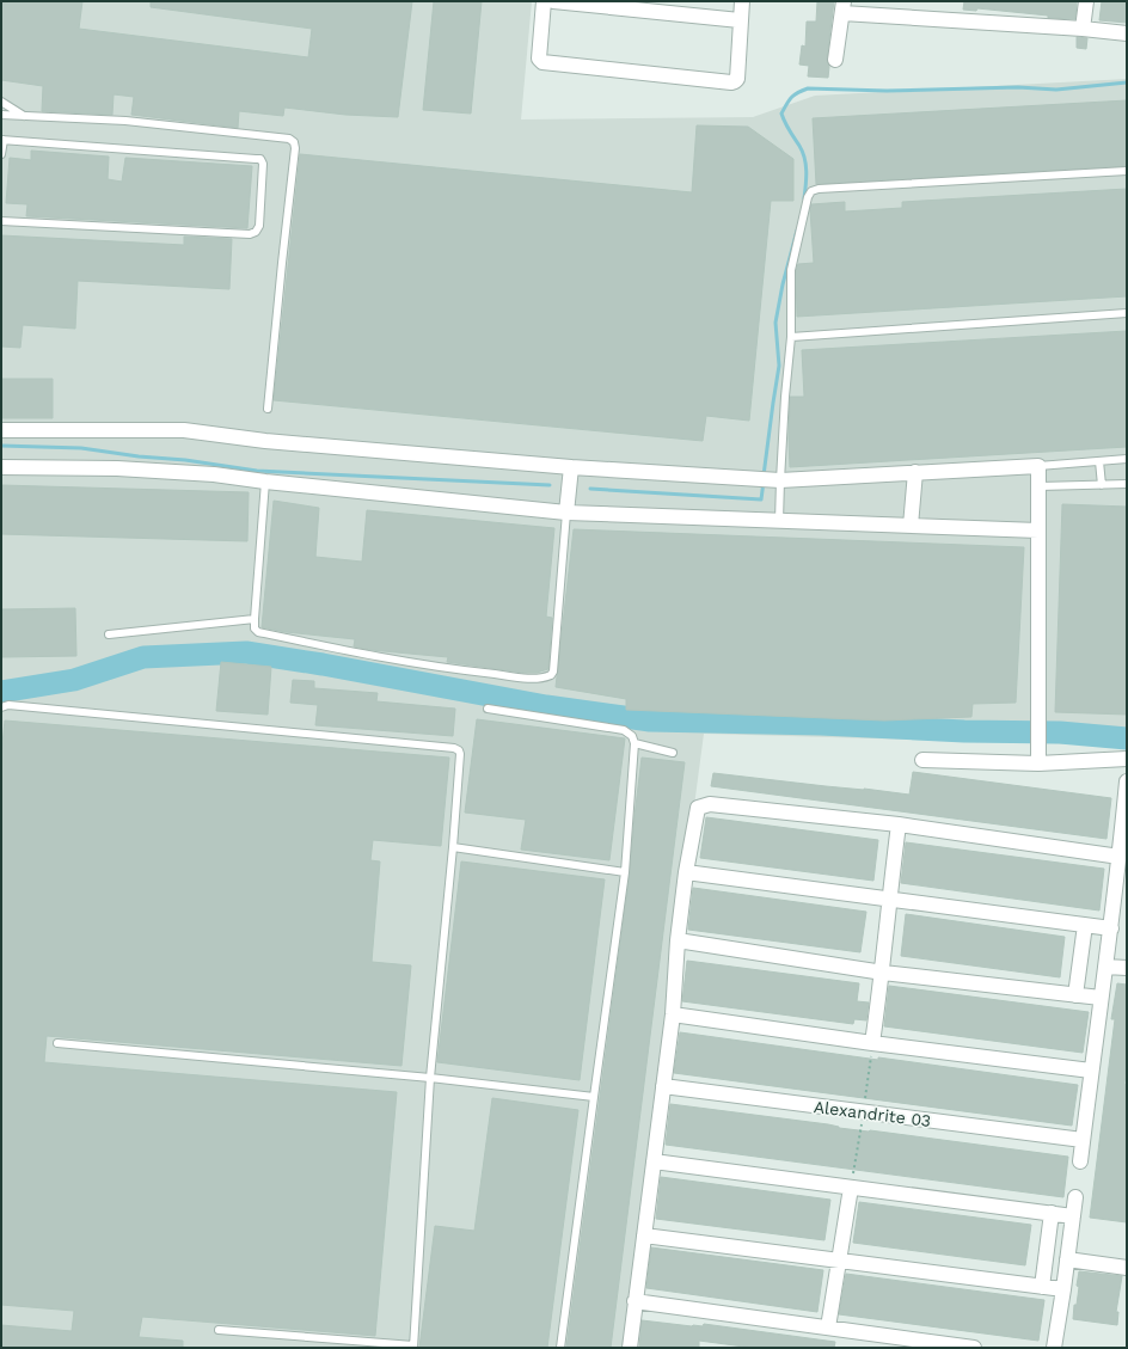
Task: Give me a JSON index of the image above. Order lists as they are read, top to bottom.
{
  "streets": {
    "street": ["Alexandrite 03"]
  }
}
